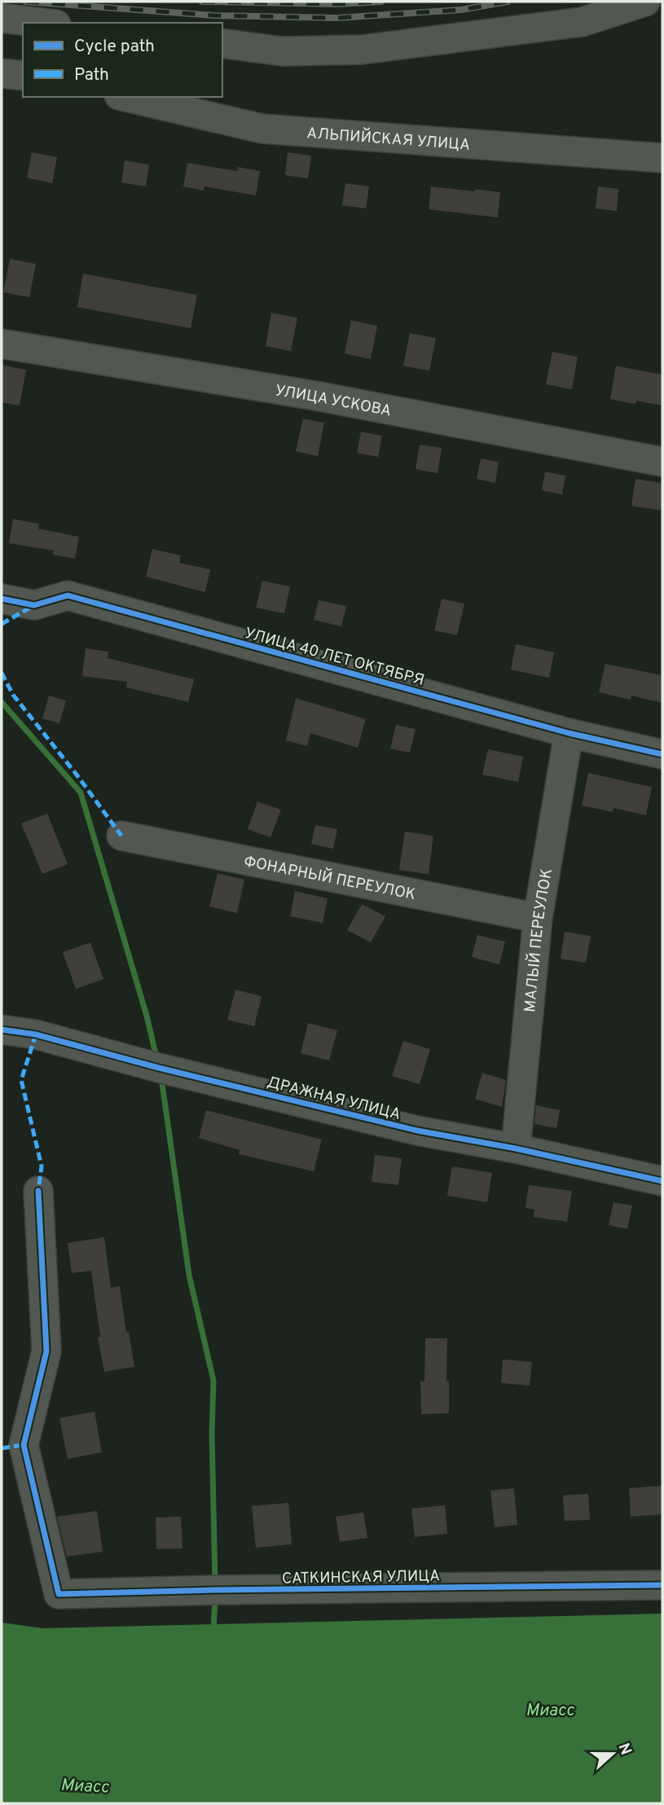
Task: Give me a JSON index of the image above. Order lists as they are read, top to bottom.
{
  "streets": {
    "street": [
      "АЛЬПИЙСКАЯ УЛИЦА",
      "УЛИЦА УСКОВА",
      "УЛИЦА 40 ЛЕТ ОКТЯБРЯ",
      "ФОНАРНЫЙ ПЕРЕУЛОК",
      "МАЛЫЙ ПЕРЕУЛОК",
      "ДРАЖНАЯ УЛИЦА",
      "САТКИНСКАЯ УЛИЦА"
    ]
  },
  "crossings": [
    ["УЛИЦА 40 ЛЕТ ОКТЯБРЯ", "МАЛЫЙ ПЕРЕУЛОК"],
    ["ФОНАРНЫЙ ПЕРЕУЛОК", "МАЛЫЙ ПЕРЕУЛОК"],
    ["МАЛЫЙ ПЕРЕУЛОК", "ДРАЖНАЯ УЛИЦА"]
  ],
  "water": ["Миасс"],
  "legend": ["Cycle path", "Path"],
  "north": "right"
}
